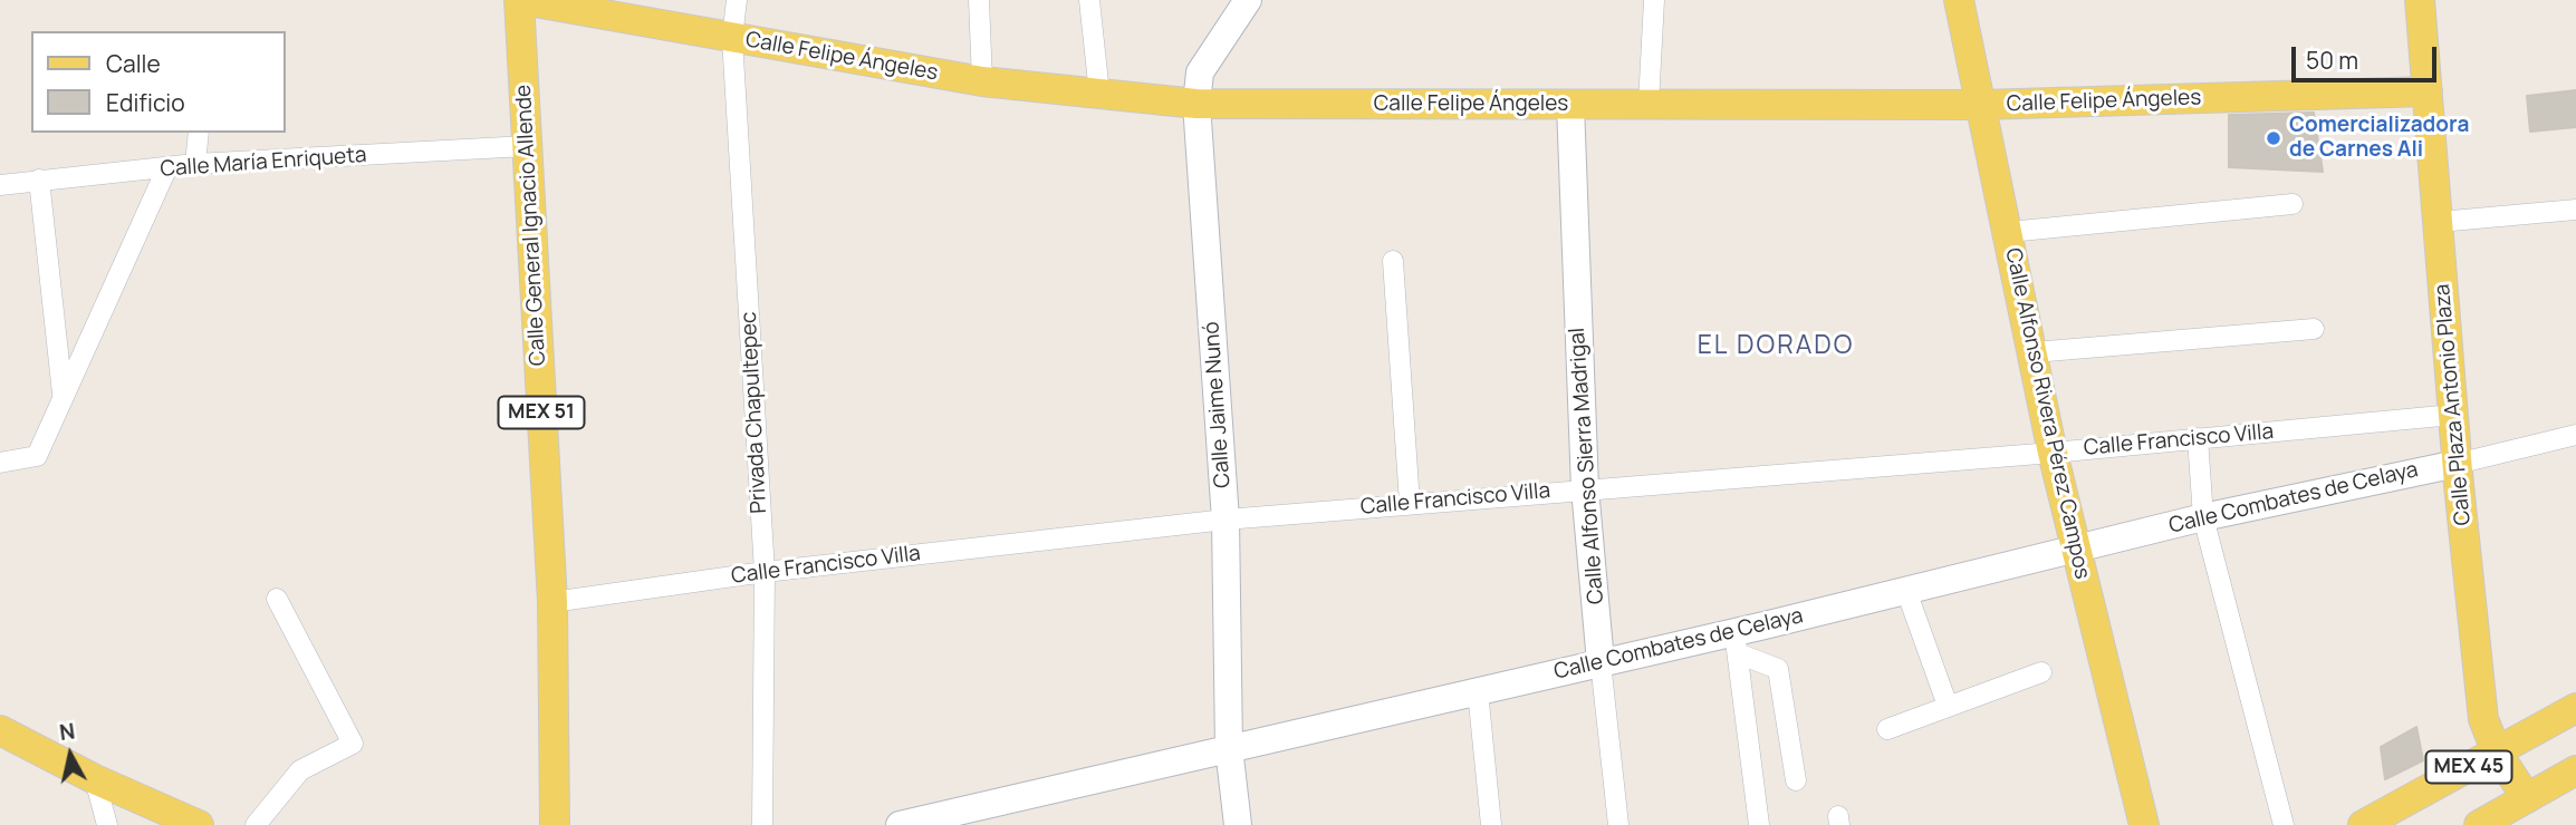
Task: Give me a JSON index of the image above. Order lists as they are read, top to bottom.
{
  "streets": {
    "main road": [
      "Calle Felipe Ángeles",
      "Calle General Ignacio Allende",
      "Calle Plaza Antonio Plaza",
      "MEX 51",
      "Calle Alfonso Rivera Pérez Campos",
      "MEX 45"
    ],
    "street": [
      "Calle María Enriqueta",
      "Calle Jaime Nunó",
      "Privada Chapultepec",
      "Calle Francisco Villa",
      "Calle Alfonso Sierra Madrigal",
      "Calle Combates de Celaya"
    ]
  },
  "crossings": [
    ["Calle Felipe Ángeles", "Calle General Ignacio Allende"],
    ["Calle Felipe Ángeles", "Calle Jaime Nunó"],
    ["Calle Felipe Ángeles", "Calle Plaza Antonio Plaza"],
    ["Calle Felipe Ángeles", "Privada Chapultepec"],
    ["Calle Felipe Ángeles", "Calle Alfonso Rivera Pérez Campos"],
    ["Calle Felipe Ángeles", "Calle Alfonso Sierra Madrigal"],
    ["Calle María Enriqueta", "Calle General Ignacio Allende"],
    ["Calle General Ignacio Allende", "Calle Francisco Villa"],
    ["Calle Jaime Nunó", "Calle Francisco Villa"],
    ["Calle Jaime Nunó", "Calle Combates de Celaya"],
    ["Calle Plaza Antonio Plaza", "Calle Francisco Villa"],
    ["Calle Plaza Antonio Plaza", "Calle Combates de Celaya"],
    ["Calle Plaza Antonio Plaza", "MEX 45"],
    ["Privada Chapultepec", "Calle Francisco Villa"],
    ["Calle Alfonso Rivera Pérez Campos", "Calle Francisco Villa"],
    ["Calle Alfonso Rivera Pérez Campos", "Calle Combates de Celaya"],
    ["Calle Francisco Villa", "Calle Alfonso Sierra Madrigal"],
    ["Calle Alfonso Sierra Madrigal", "Calle Combates de Celaya"]
  ],
  "districts": ["EL DORADO"],
  "places": ["Comercializadora de Carnes Ali"],
  "legend": ["Calle", "Edificio"],
  "scale_bar": "50 m",
  "north": "top"
}
